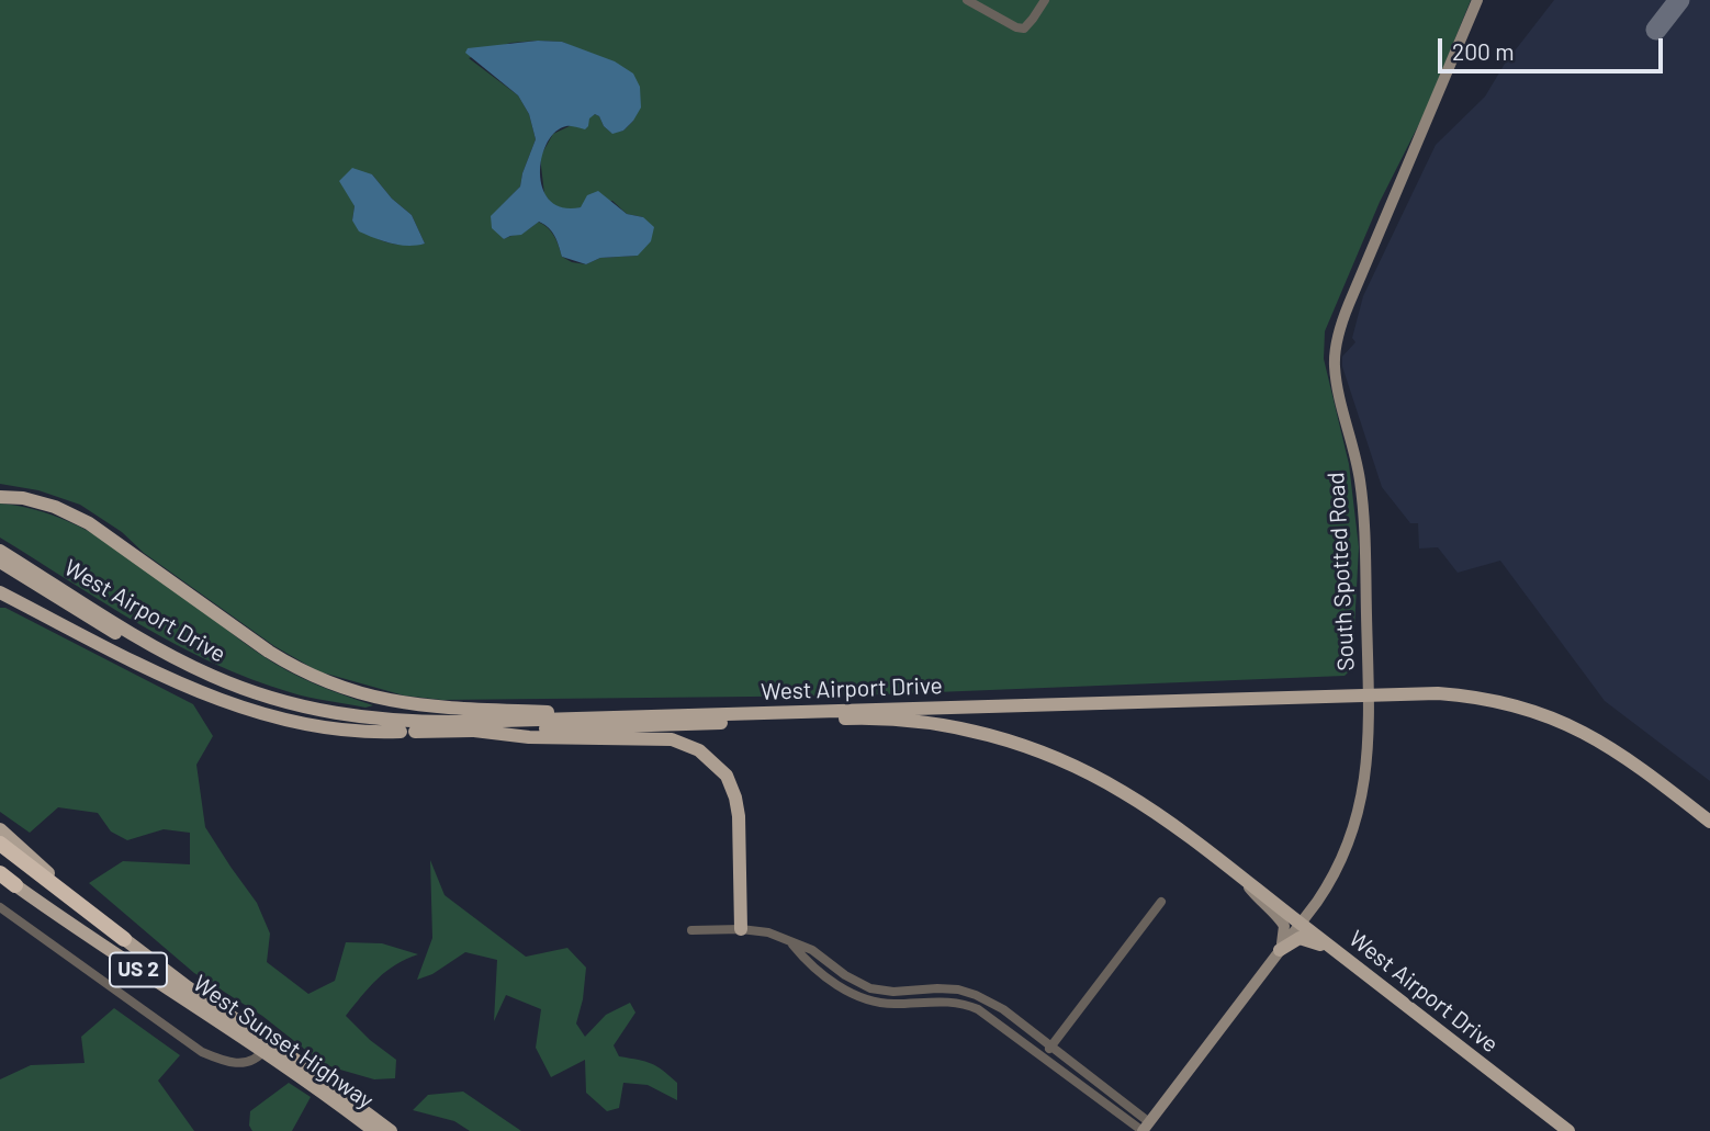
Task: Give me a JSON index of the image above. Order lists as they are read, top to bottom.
{
  "streets": {
    "highway": ["US 2"],
    "main road": ["South Spotted Road", "West Airport Drive", "West Sunset Highway"]
  },
  "crossings": [
    ["South Spotted Road", "West Airport Drive"],
    ["US 2", "West Sunset Highway"]
  ],
  "scale_bar": "200 m"
}
